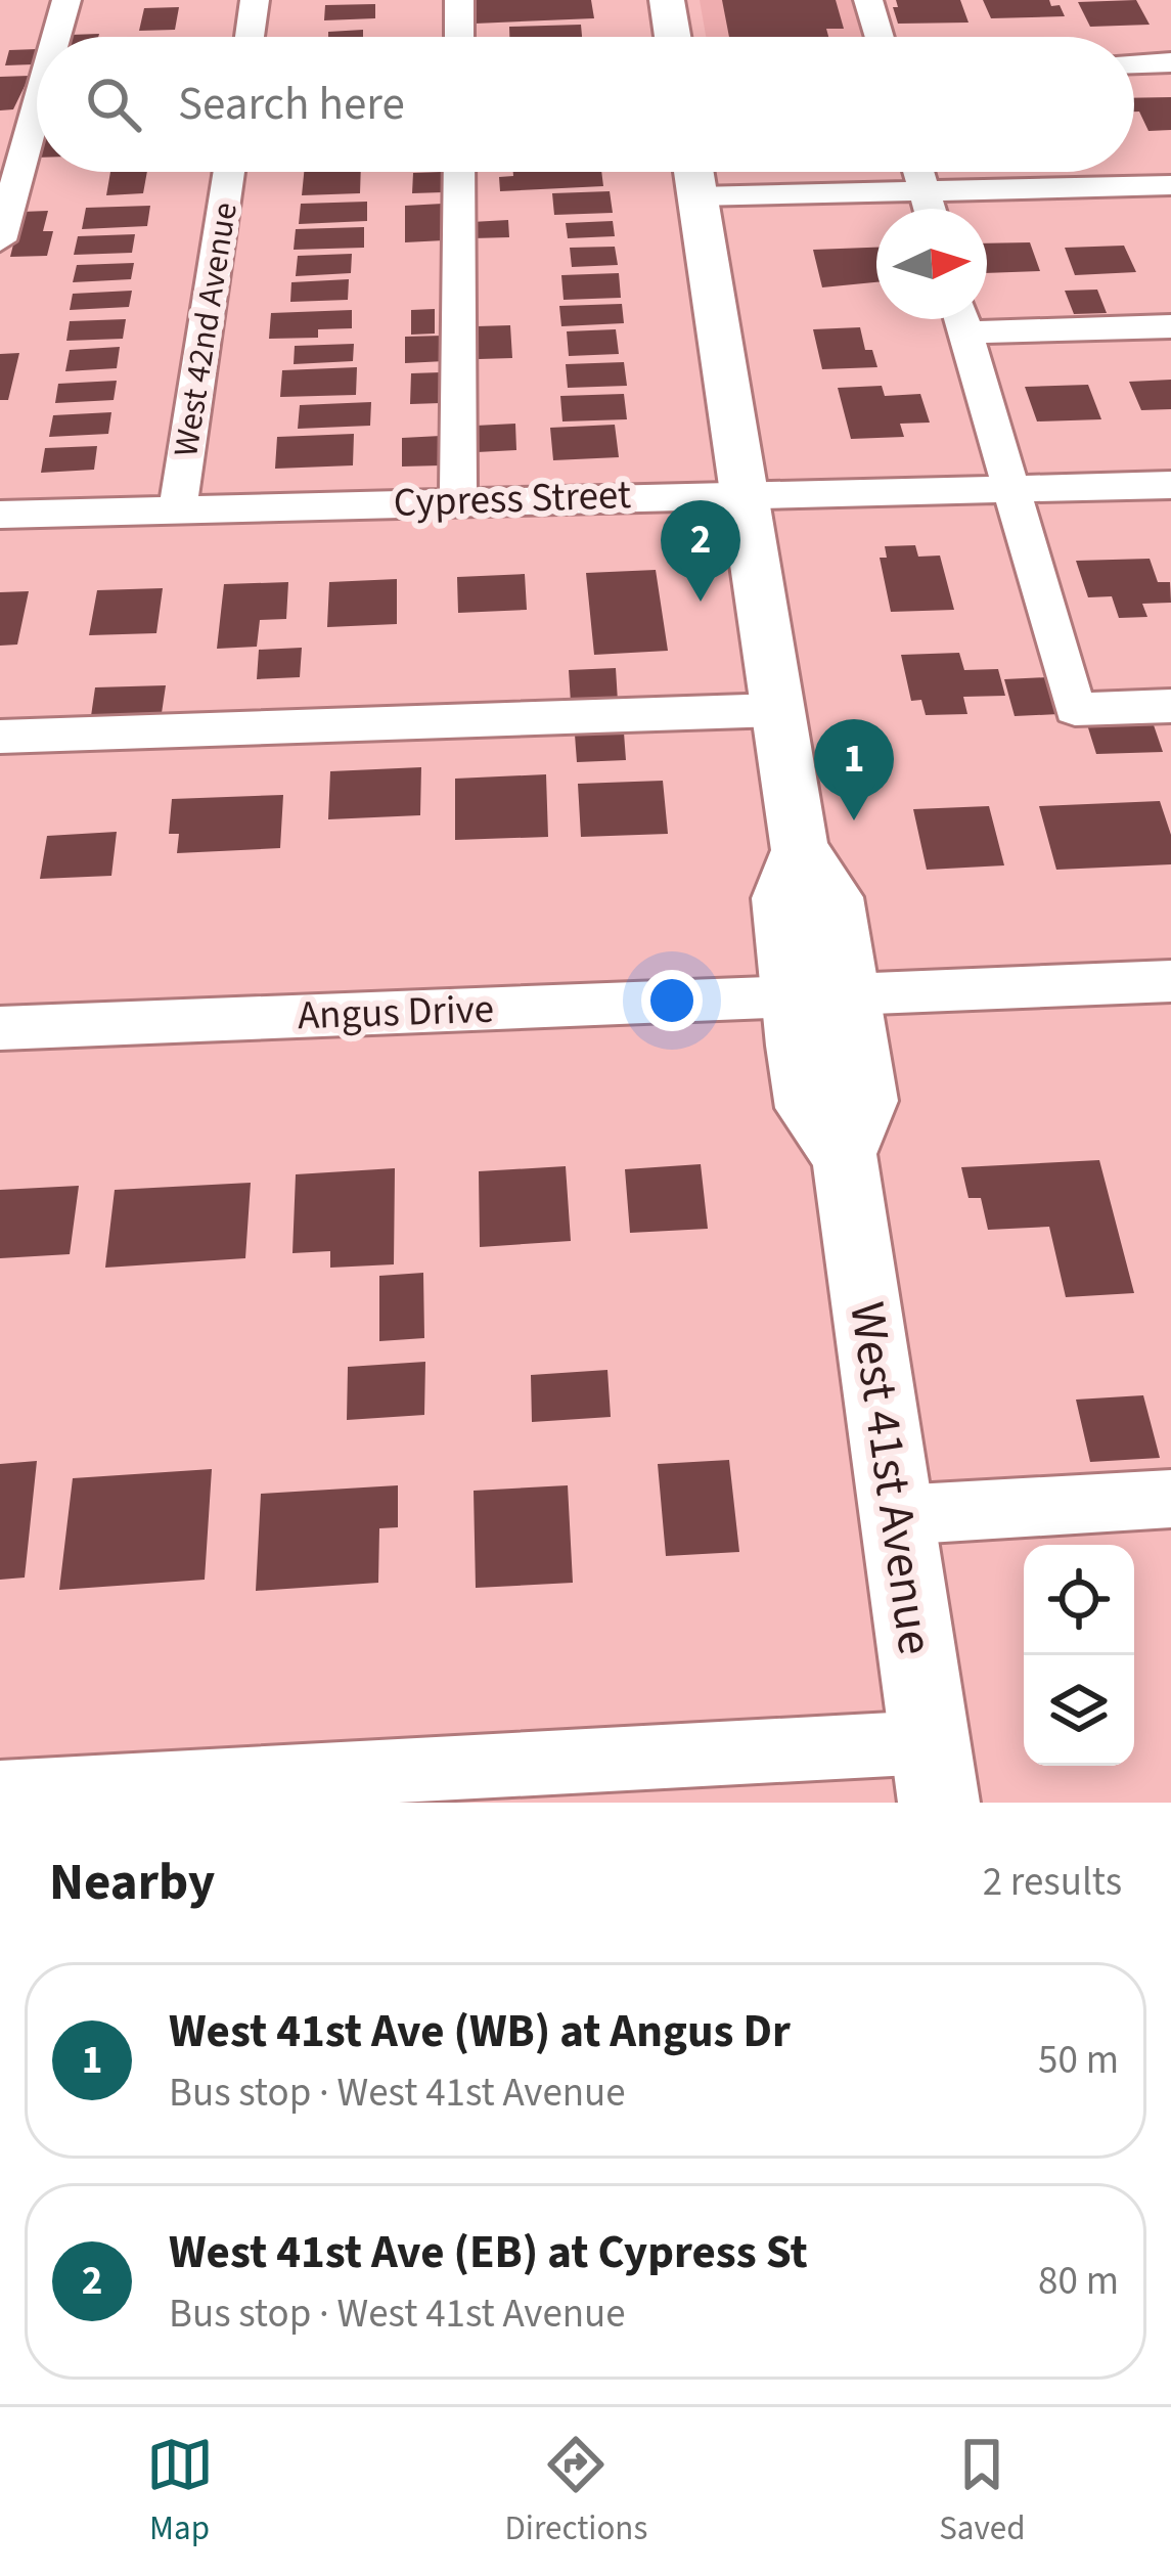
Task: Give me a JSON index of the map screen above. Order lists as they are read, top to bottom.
{
  "streets": {
    "main road": ["West 41st Avenue"],
    "street": ["West 42nd Avenue", "Cypress Street", "Angus Drive"]
  },
  "crossings": [
    ["West 42nd Avenue", "Cypress Street"],
    ["Cypress Street", "West 41st Avenue"],
    ["Angus Drive", "West 41st Avenue"]
  ],
  "north": "right",
  "page": {
    "search": "Search here",
    "pins": ["2", "1"],
    "heading": ["Nearby", "2 results"],
    "list": [
      {
        "mark": "1",
        "name": "West 41st Ave (WB) at Angus Dr",
        "note": "Bus stop · West 41st Avenue",
        "value": "50 m"
      },
      {
        "mark": "2",
        "name": "West 41st Ave (EB) at Cypress St",
        "note": "Bus stop · West 41st Avenue",
        "value": "80 m"
      }
    ],
    "nav": ["Map", "Directions", "Saved"]
  }
}
